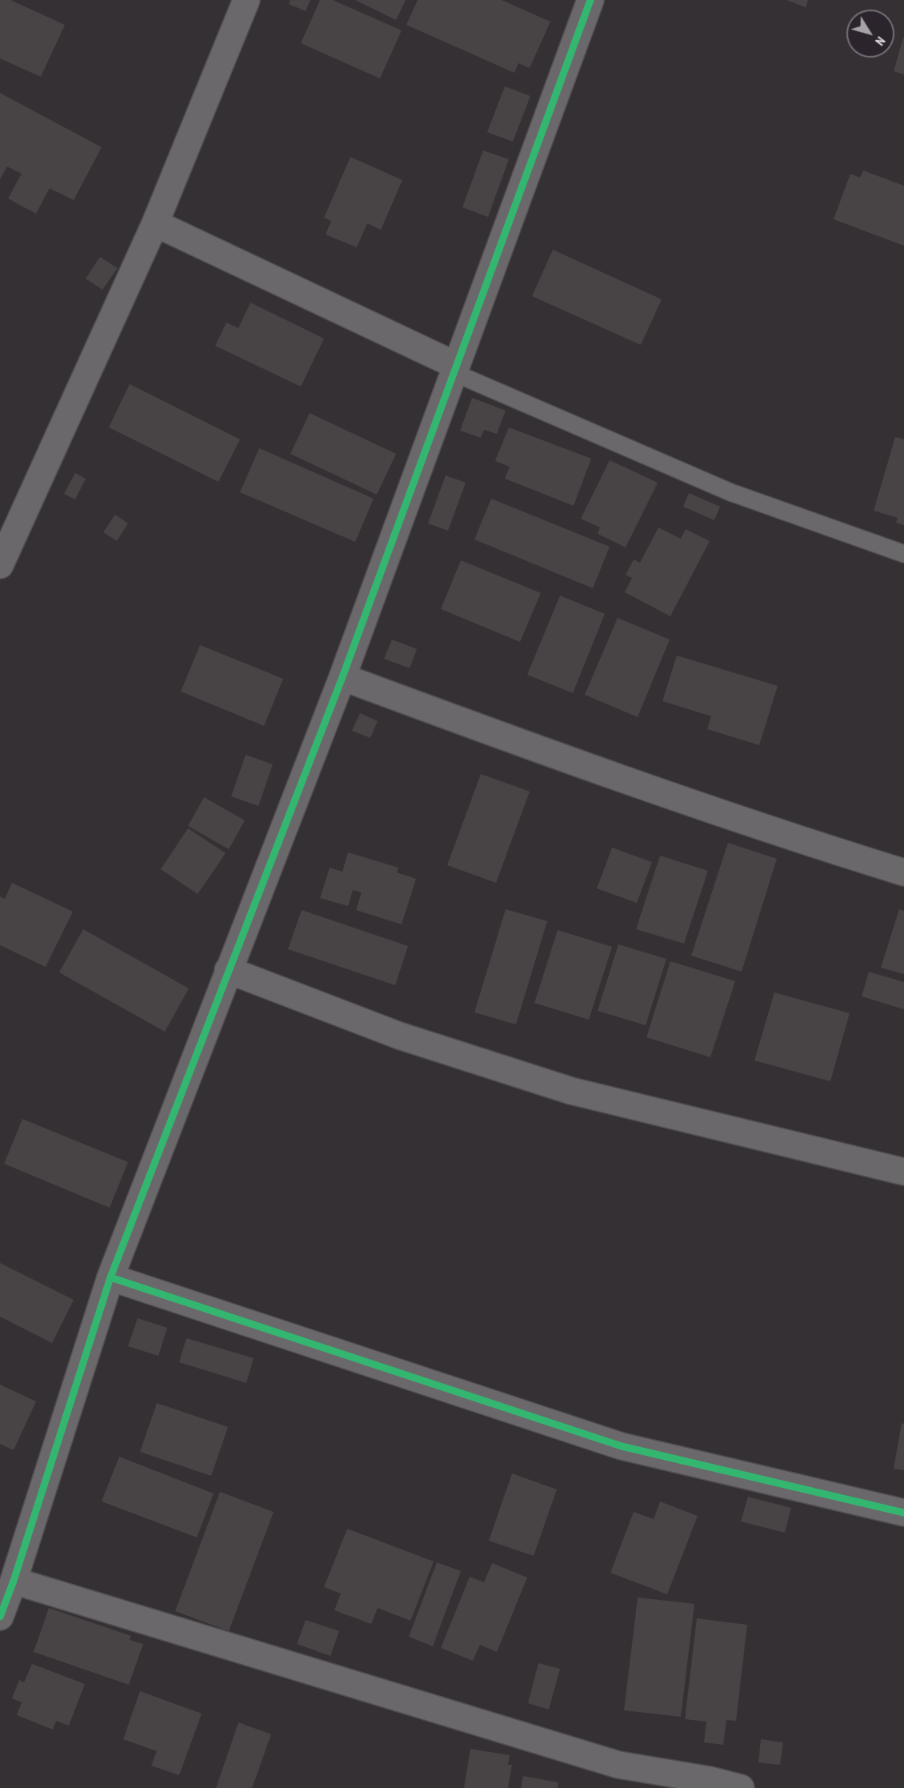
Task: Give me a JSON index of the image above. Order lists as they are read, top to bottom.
{
  "north": "bottom right"
}
